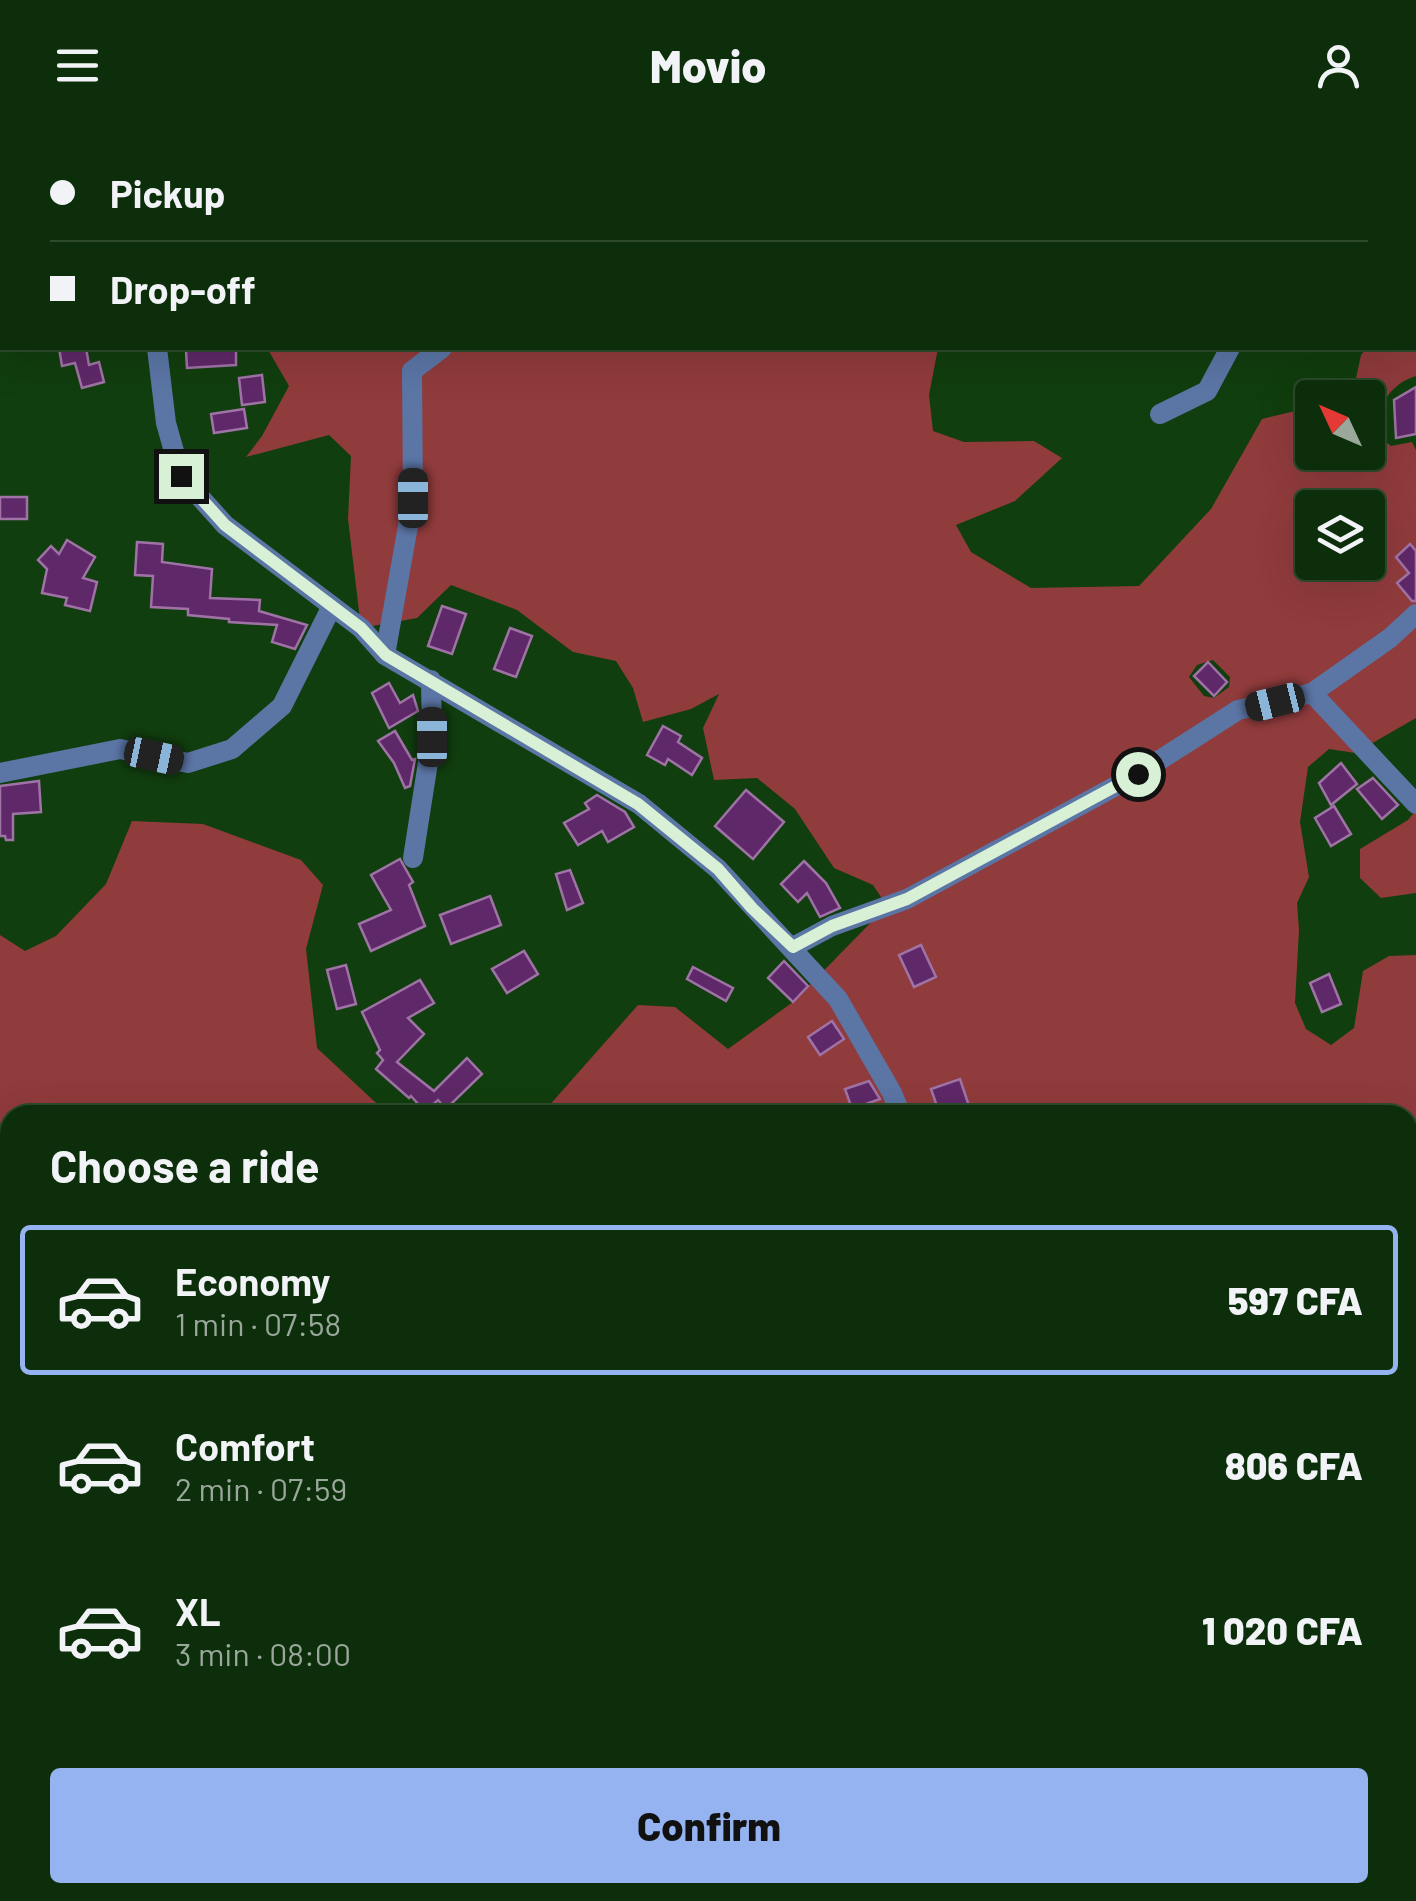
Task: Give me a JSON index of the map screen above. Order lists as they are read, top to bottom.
{
  "north": "top left",
  "page": {
    "header": "Movio",
    "banner": ["Pickup", "Drop-off"],
    "heading": "Choose a ride",
    "list": [
      {
        "name": "Economy",
        "note": "1 min · 07:58",
        "value": "597 CFA"
      },
      {
        "name": "Comfort",
        "note": "2 min · 07:59",
        "value": "806 CFA"
      },
      {
        "name": "XL",
        "note": "3 min · 08:00",
        "value": "1 020 CFA"
      }
    ],
    "buttons": "Confirm"
  }
}
